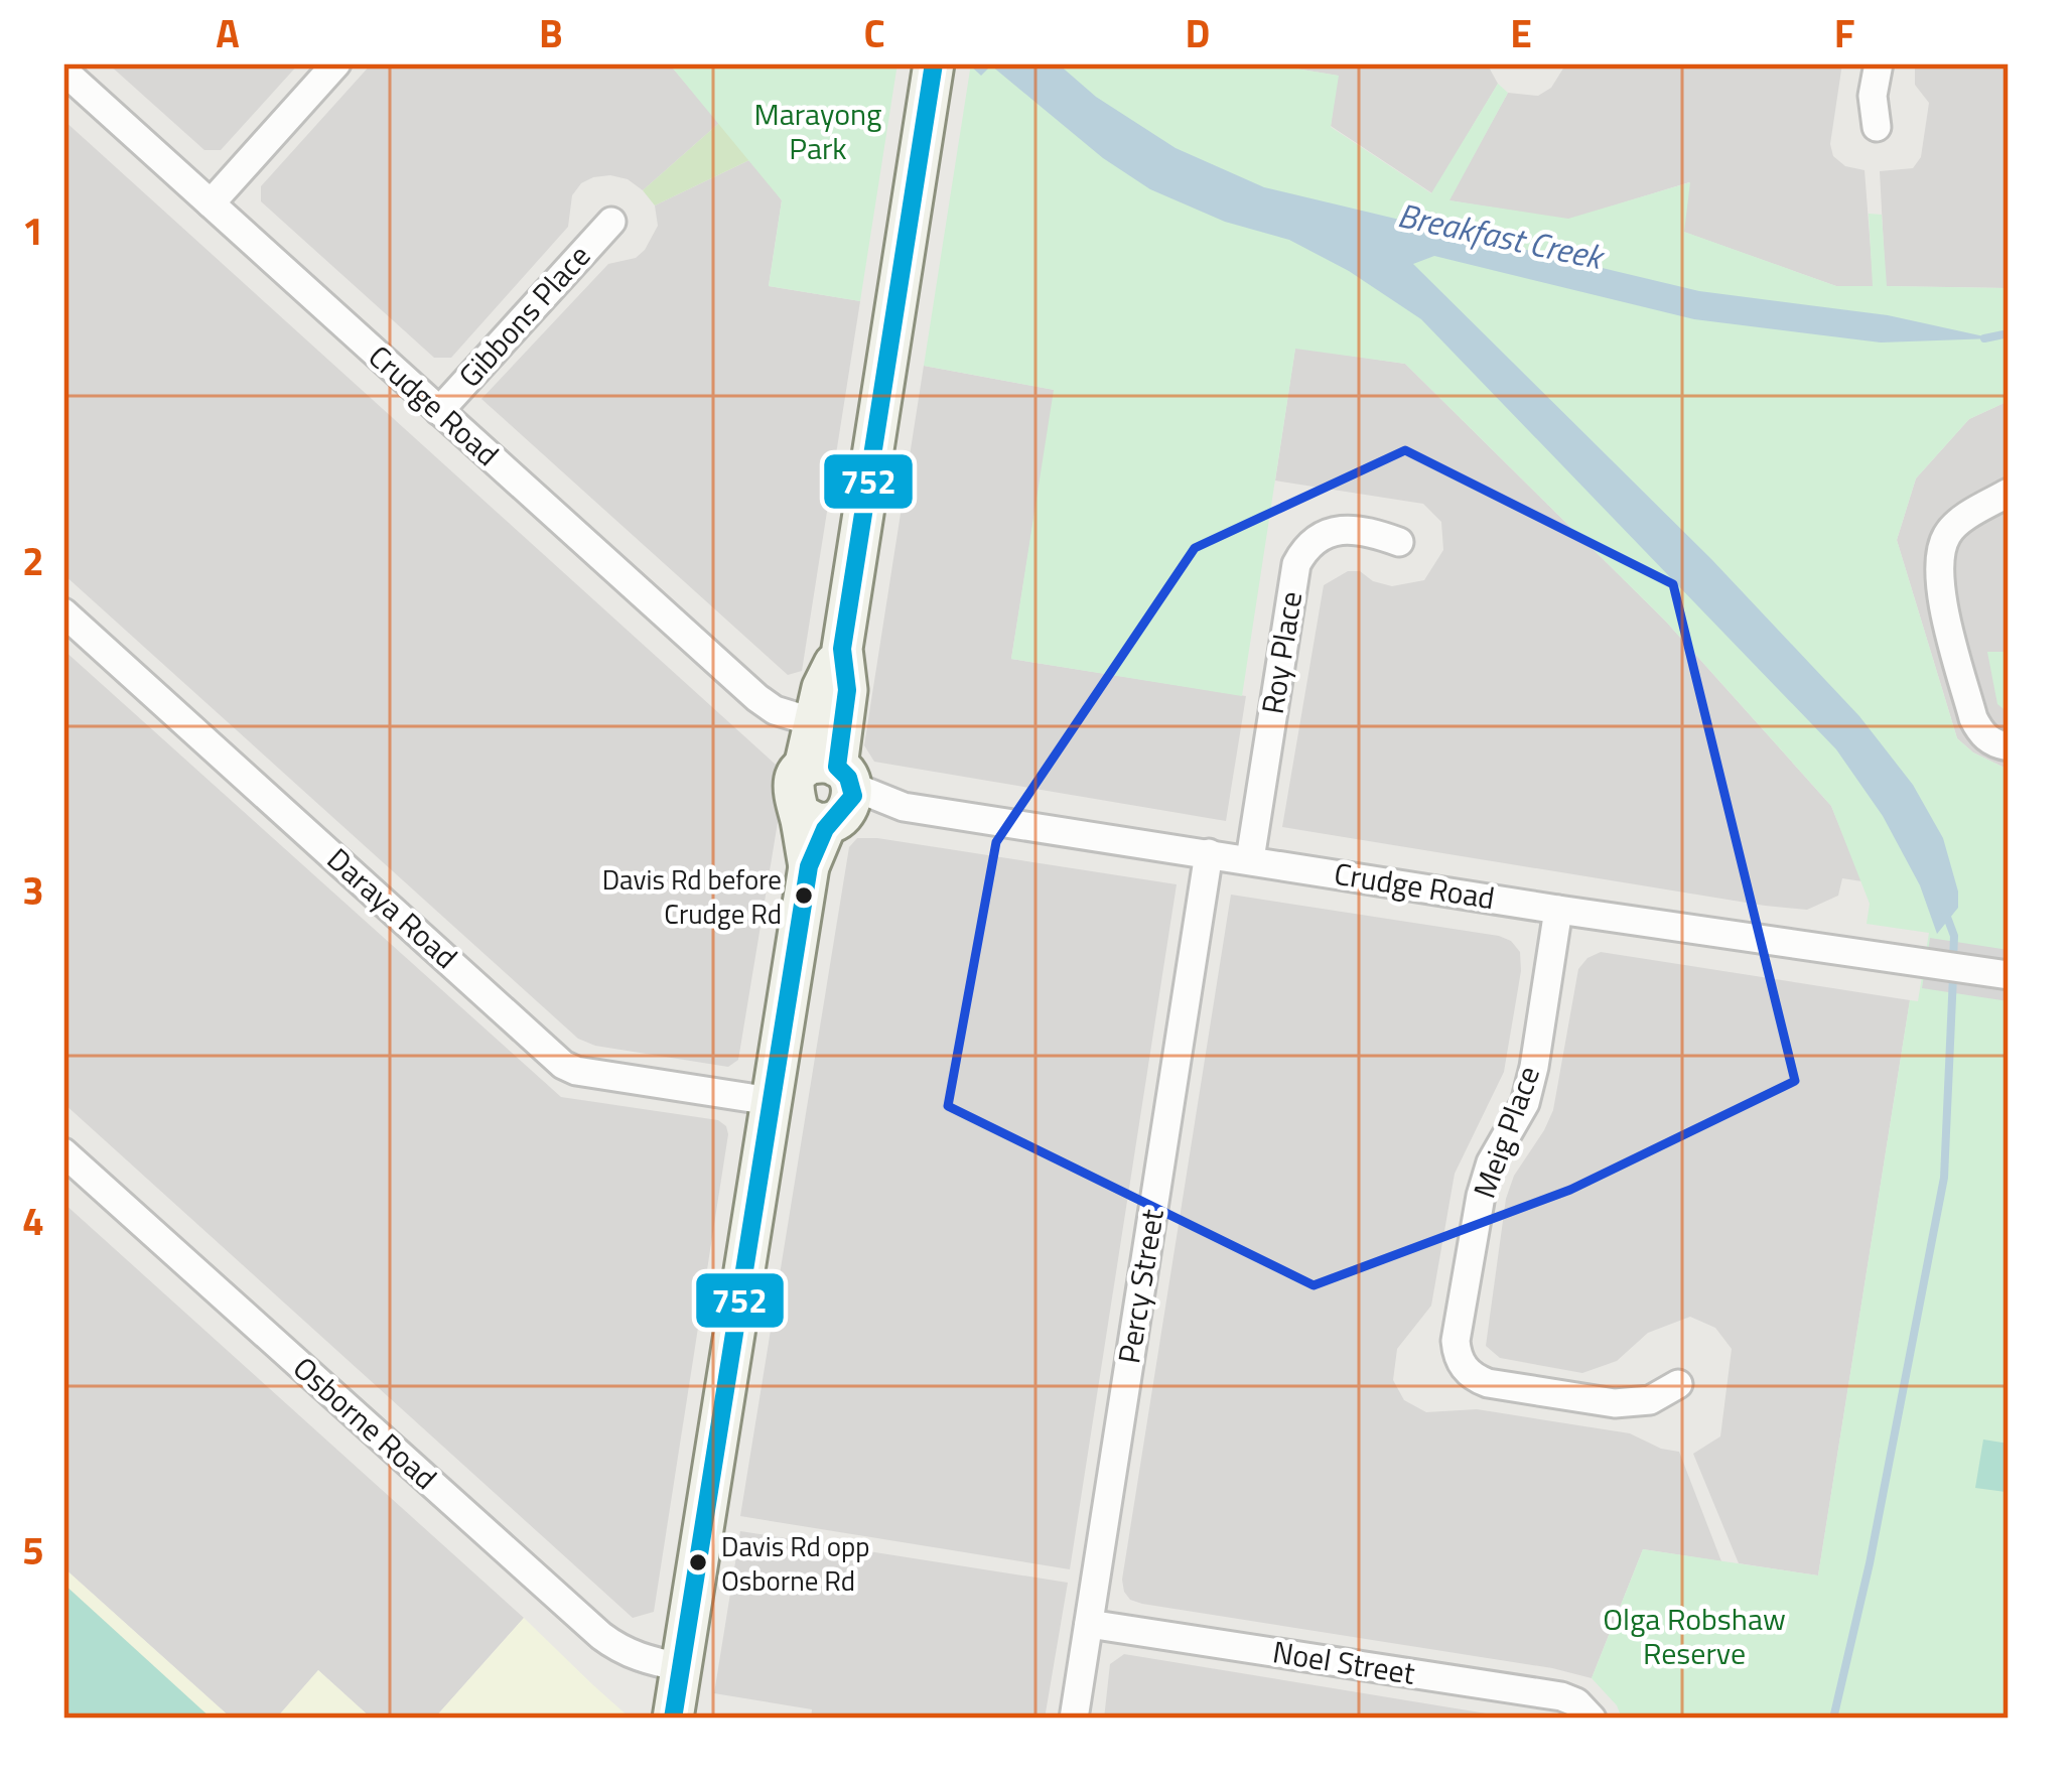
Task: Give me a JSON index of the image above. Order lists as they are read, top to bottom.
{
  "streets": {
    "street": [
      "Gibbons Place",
      "Crudge Road",
      "Roy Place",
      "Daraya Road",
      "Meig Place",
      "Percy Street",
      "Osborne Road",
      "Noel Street"
    ]
  },
  "crossings": [
    ["Gibbons Place", "Crudge Road"],
    ["Crudge Road", "Roy Place"],
    ["Crudge Road", "Meig Place"],
    ["Crudge Road", "Percy Street"],
    ["Percy Street", "Noel Street"]
  ],
  "water": ["Breakfast Creek"],
  "parks": ["Marayong Park", "Olga Robshaw Reserve"],
  "places": ["Davis Rd before Crudge Rd", "Davis Rd opp Osborne Rd"],
  "lines": ["transit line 752"],
  "grid": {
    "columns": [
      "A",
      "B",
      "C",
      "D",
      "E",
      "F"
    ],
    "rows": [
      "1",
      "2",
      "3",
      "4",
      "5"
    ]
  }
}
